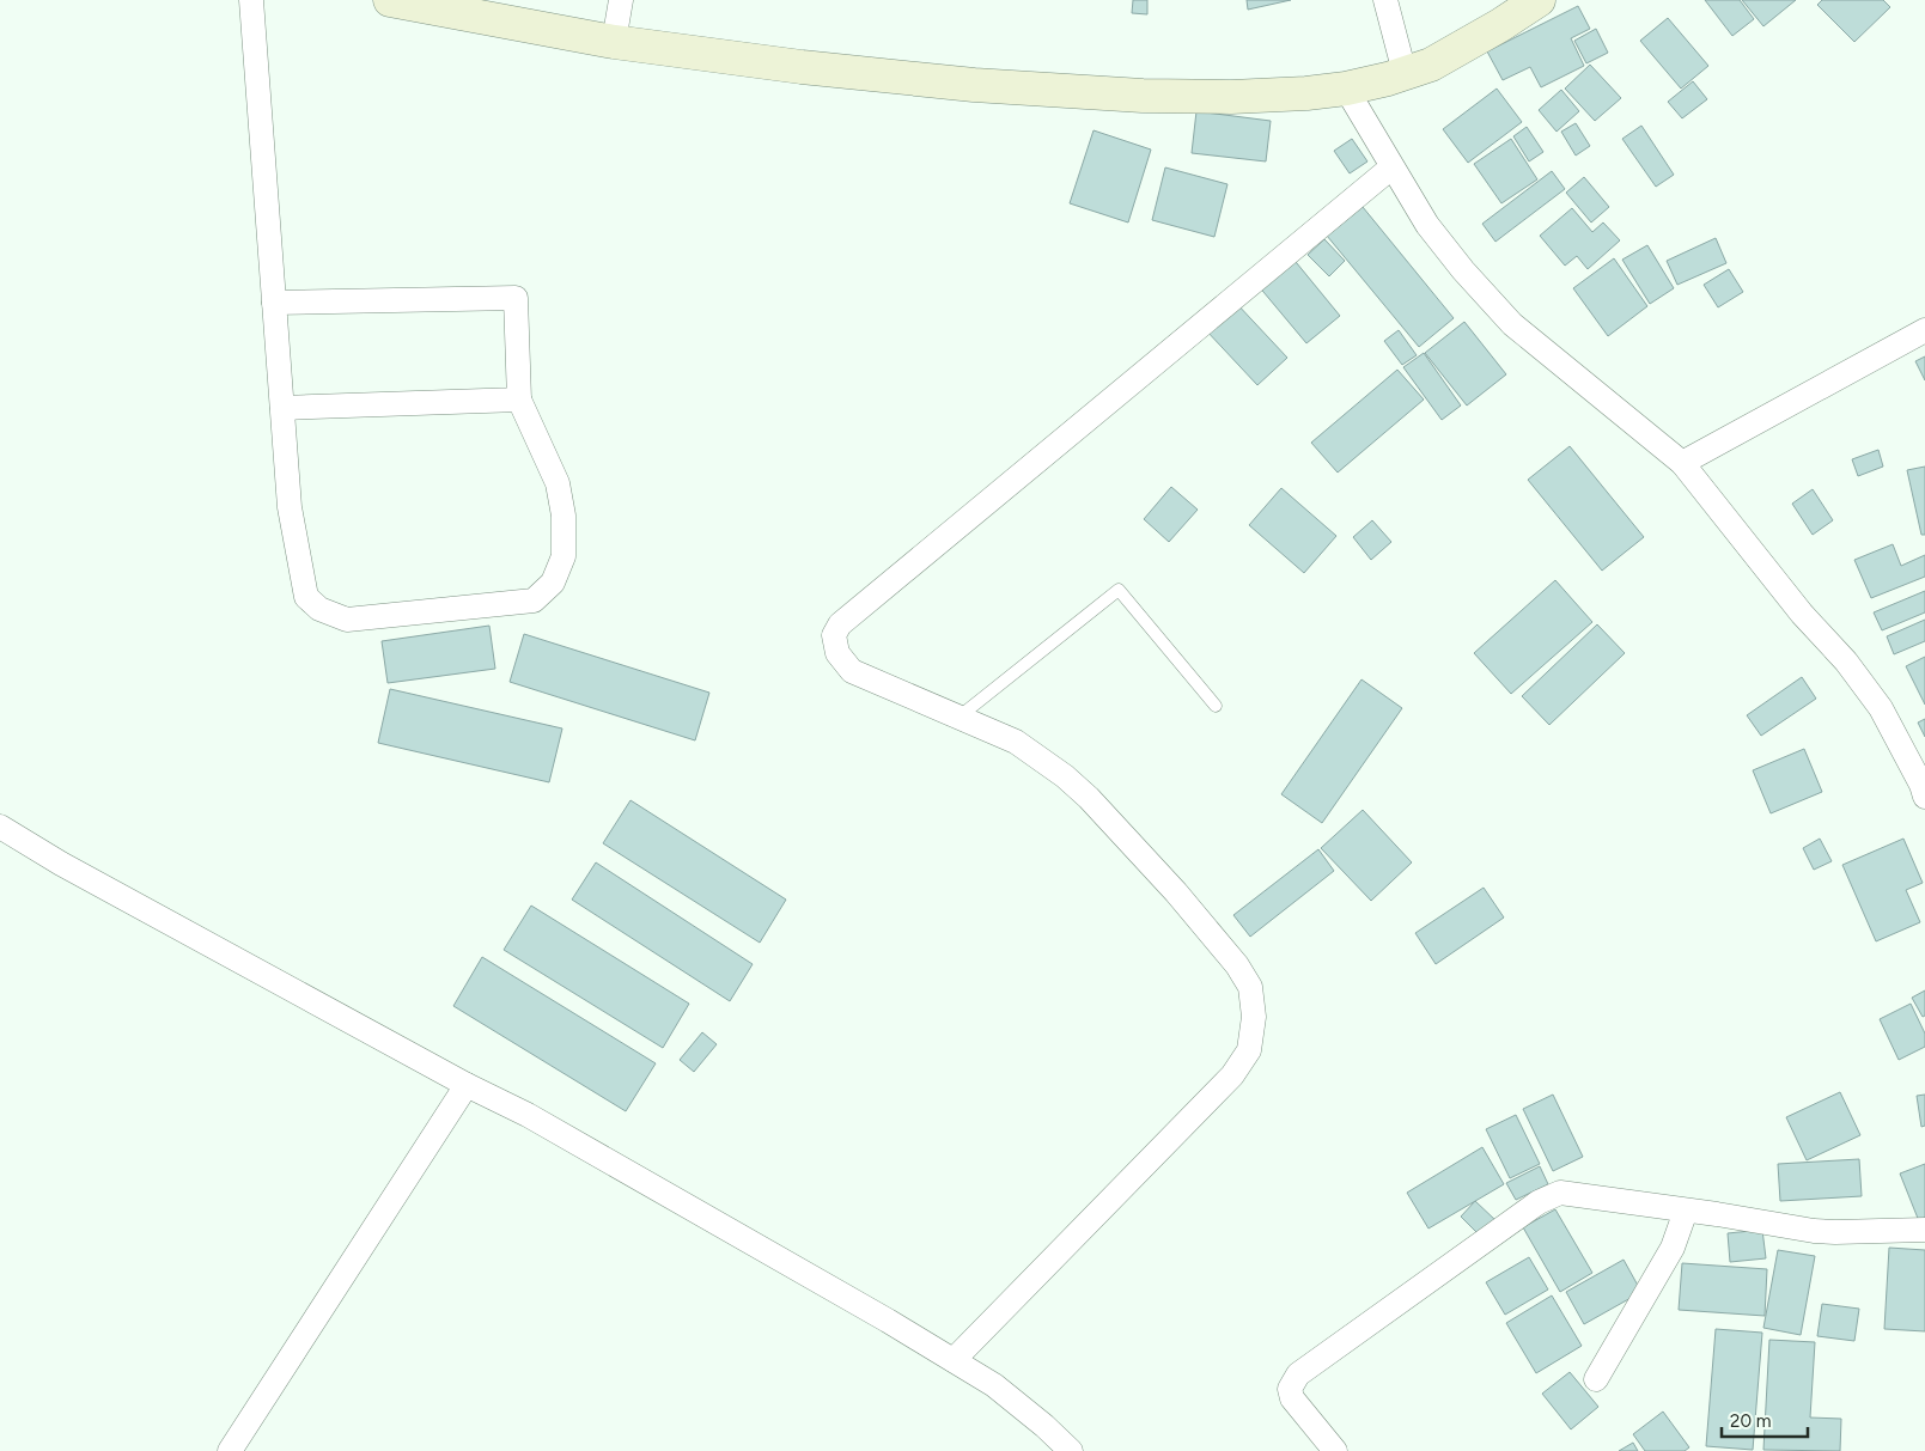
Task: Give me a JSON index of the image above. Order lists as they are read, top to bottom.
{
  "scale_bar": "20 m"
}
